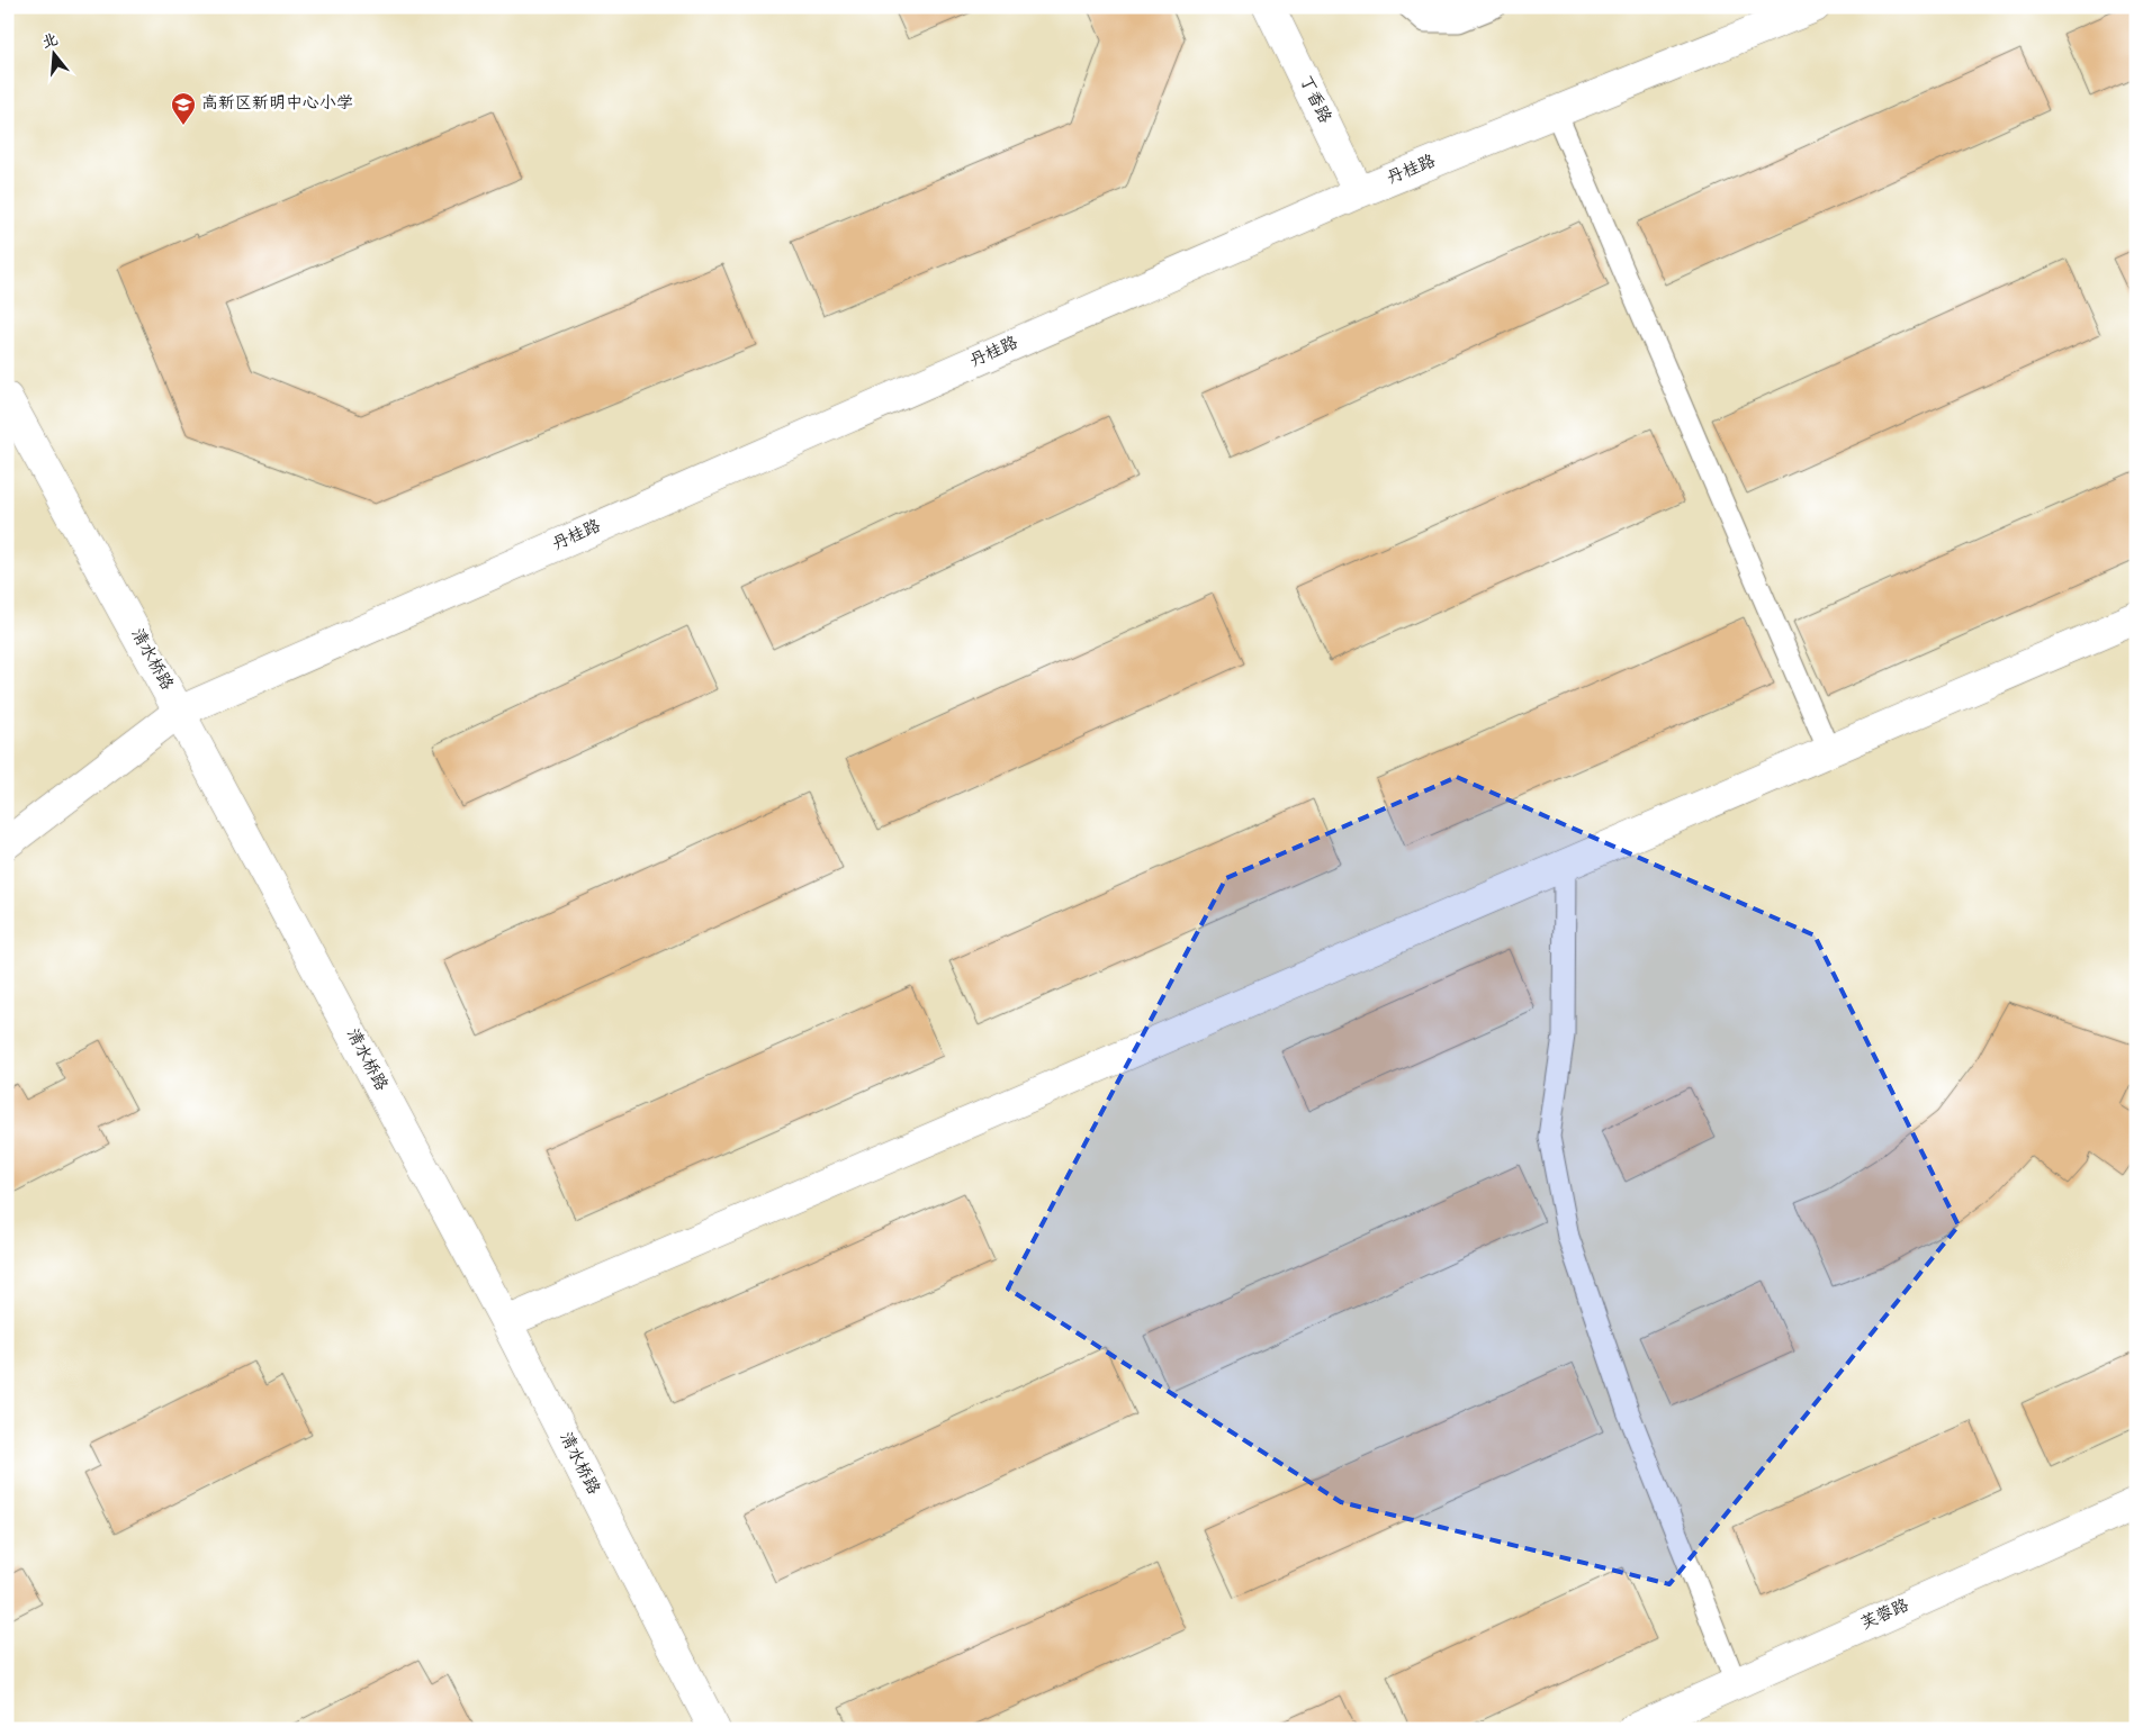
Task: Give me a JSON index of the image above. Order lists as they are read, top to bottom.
{
  "streets": {
    "street": [
      "丁香路",
      "丹桂路",
      "清水桥路",
      "芙蓉路"
    ]
  },
  "crossings": [
    ["丁香路", "丹桂路"],
    ["丹桂路", "清水桥路"]
  ],
  "places": {
    "school or university": ["高新区新明中心小学"]
  },
  "north": "top"
}
